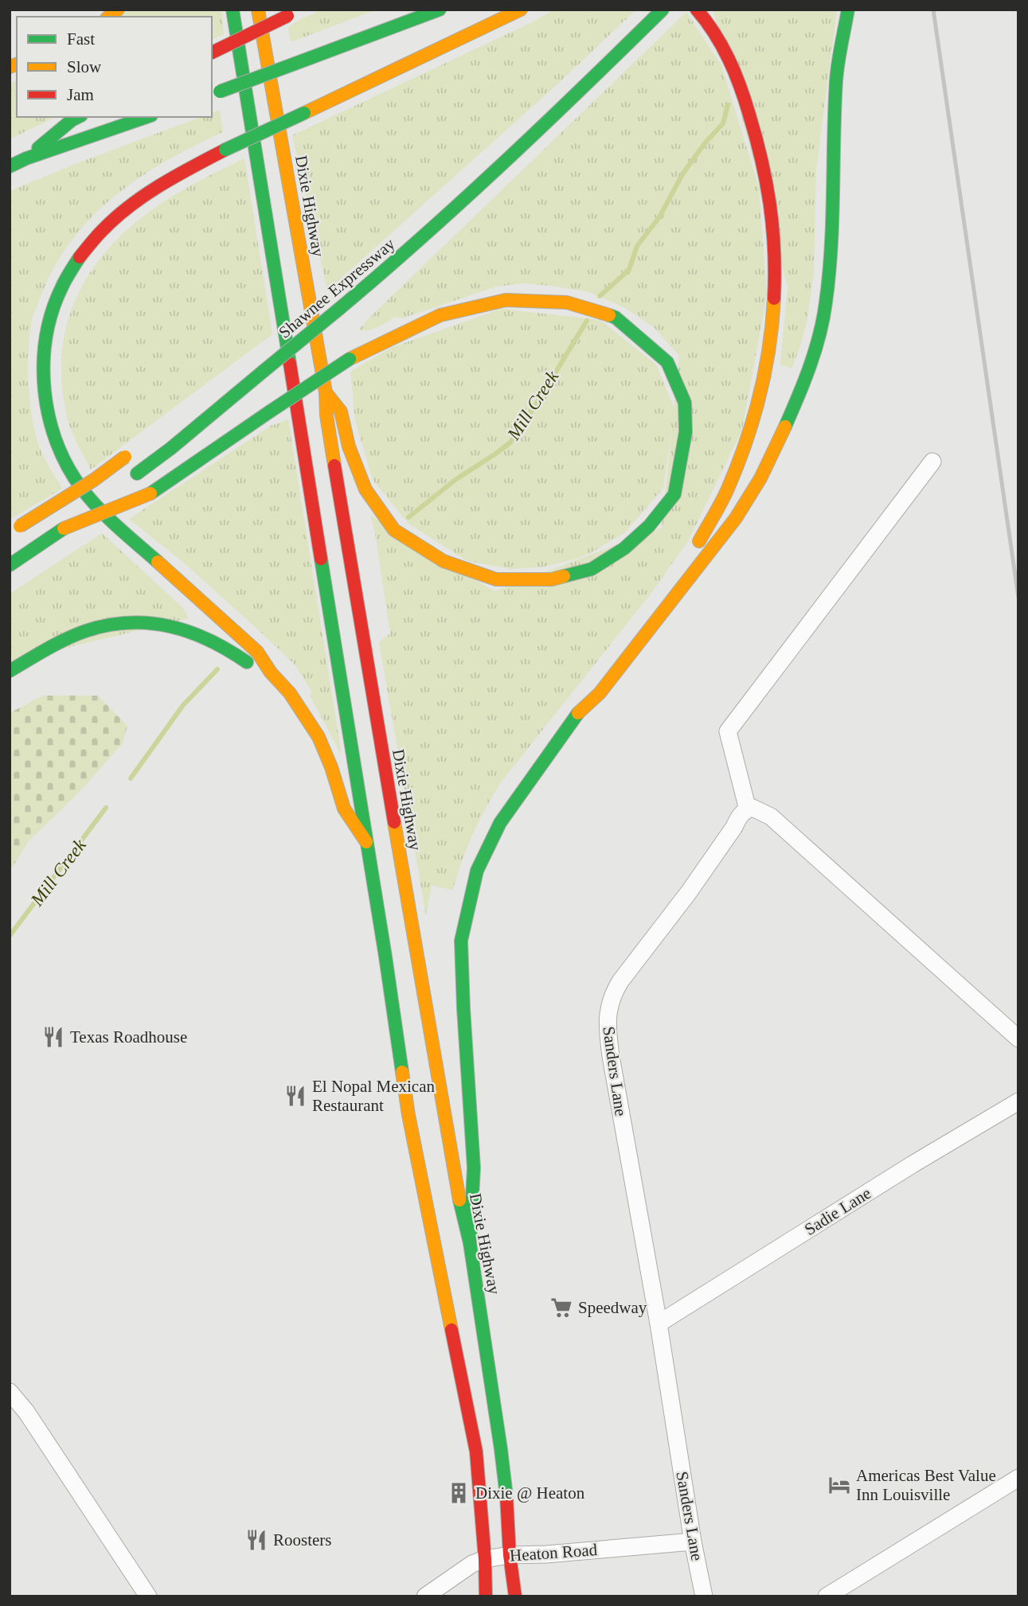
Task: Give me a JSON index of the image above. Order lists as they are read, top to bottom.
{
  "streets": {
    "main road": ["Dixie Highway", "Shawnee Expressway"],
    "street": ["Sanders Lane", "Sadie Lane", "Heaton Road"]
  },
  "crossings": [
    ["Dixie Highway", "Heaton Road"],
    ["Sanders Lane", "Sadie Lane"],
    ["Sanders Lane", "Heaton Road"]
  ],
  "water": ["Mill Creek"],
  "places": {
    "restaurant": ["Texas Roadhouse", "El Nopal Mexican Restaurant", "Roosters"],
    "supermarket": ["Speedway"],
    "hotel": ["Americas Best Value Inn Louisville"],
    "building": ["Dixie @ Heaton"]
  },
  "legend": ["Fast", "Slow", "Jam"]
}
